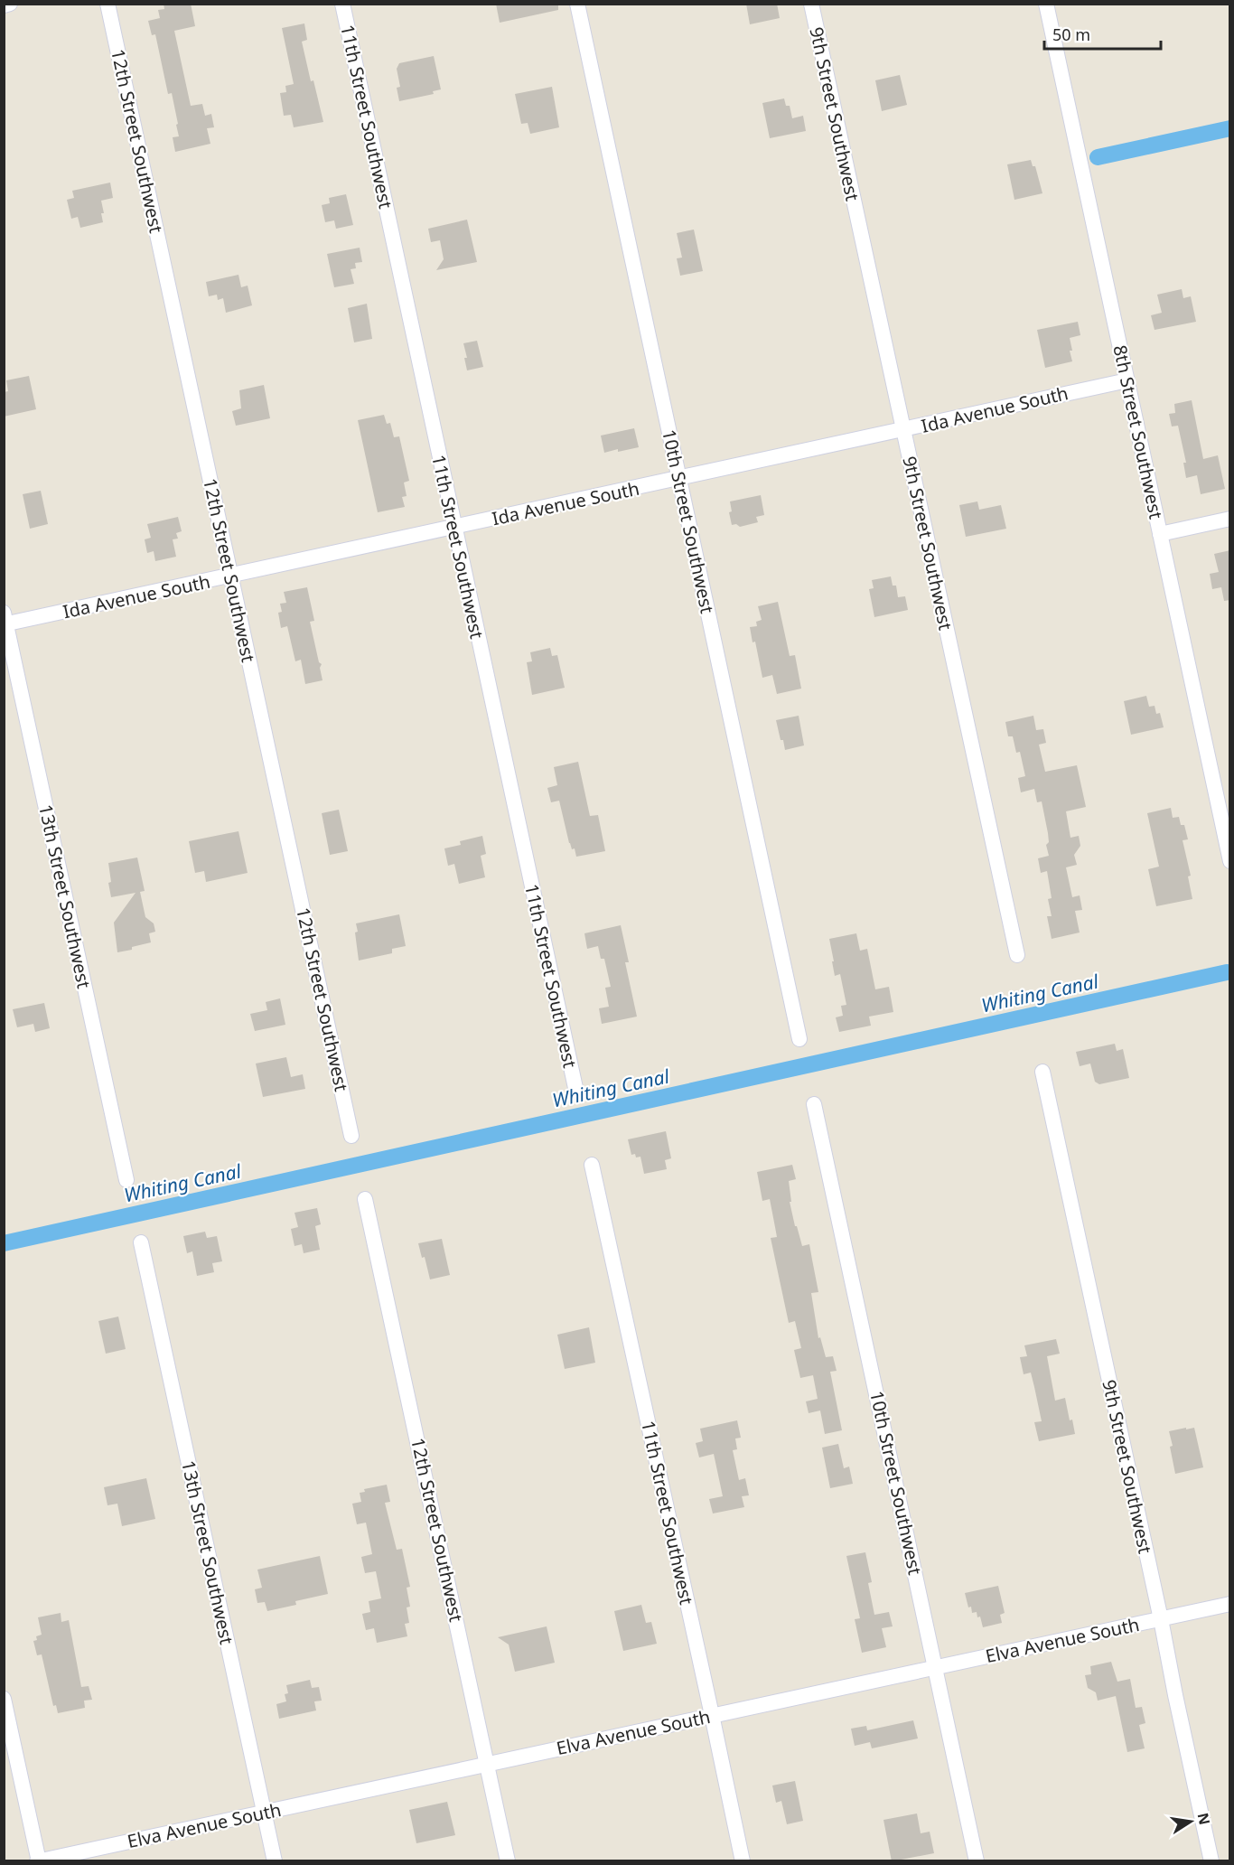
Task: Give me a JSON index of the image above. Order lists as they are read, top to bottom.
{
  "streets": {
    "street": [
      "9th Street Southwest",
      "11th Street Southwest",
      "12th Street Southwest",
      "Ida Avenue South",
      "8th Street Southwest",
      "10th Street Southwest",
      "13th Street Southwest",
      "Elva Avenue South"
    ]
  },
  "crossings": [
    ["9th Street Southwest", "Ida Avenue South"],
    ["9th Street Southwest", "Elva Avenue South"],
    ["11th Street Southwest", "Ida Avenue South"],
    ["11th Street Southwest", "Elva Avenue South"],
    ["12th Street Southwest", "Ida Avenue South"],
    ["12th Street Southwest", "Elva Avenue South"],
    ["Ida Avenue South", "8th Street Southwest"],
    ["Ida Avenue South", "10th Street Southwest"],
    ["Ida Avenue South", "13th Street Southwest"],
    ["10th Street Southwest", "Elva Avenue South"],
    ["13th Street Southwest", "Elva Avenue South"]
  ],
  "water": ["Whiting Canal"],
  "scale_bar": "50 m",
  "north": "right"
}
